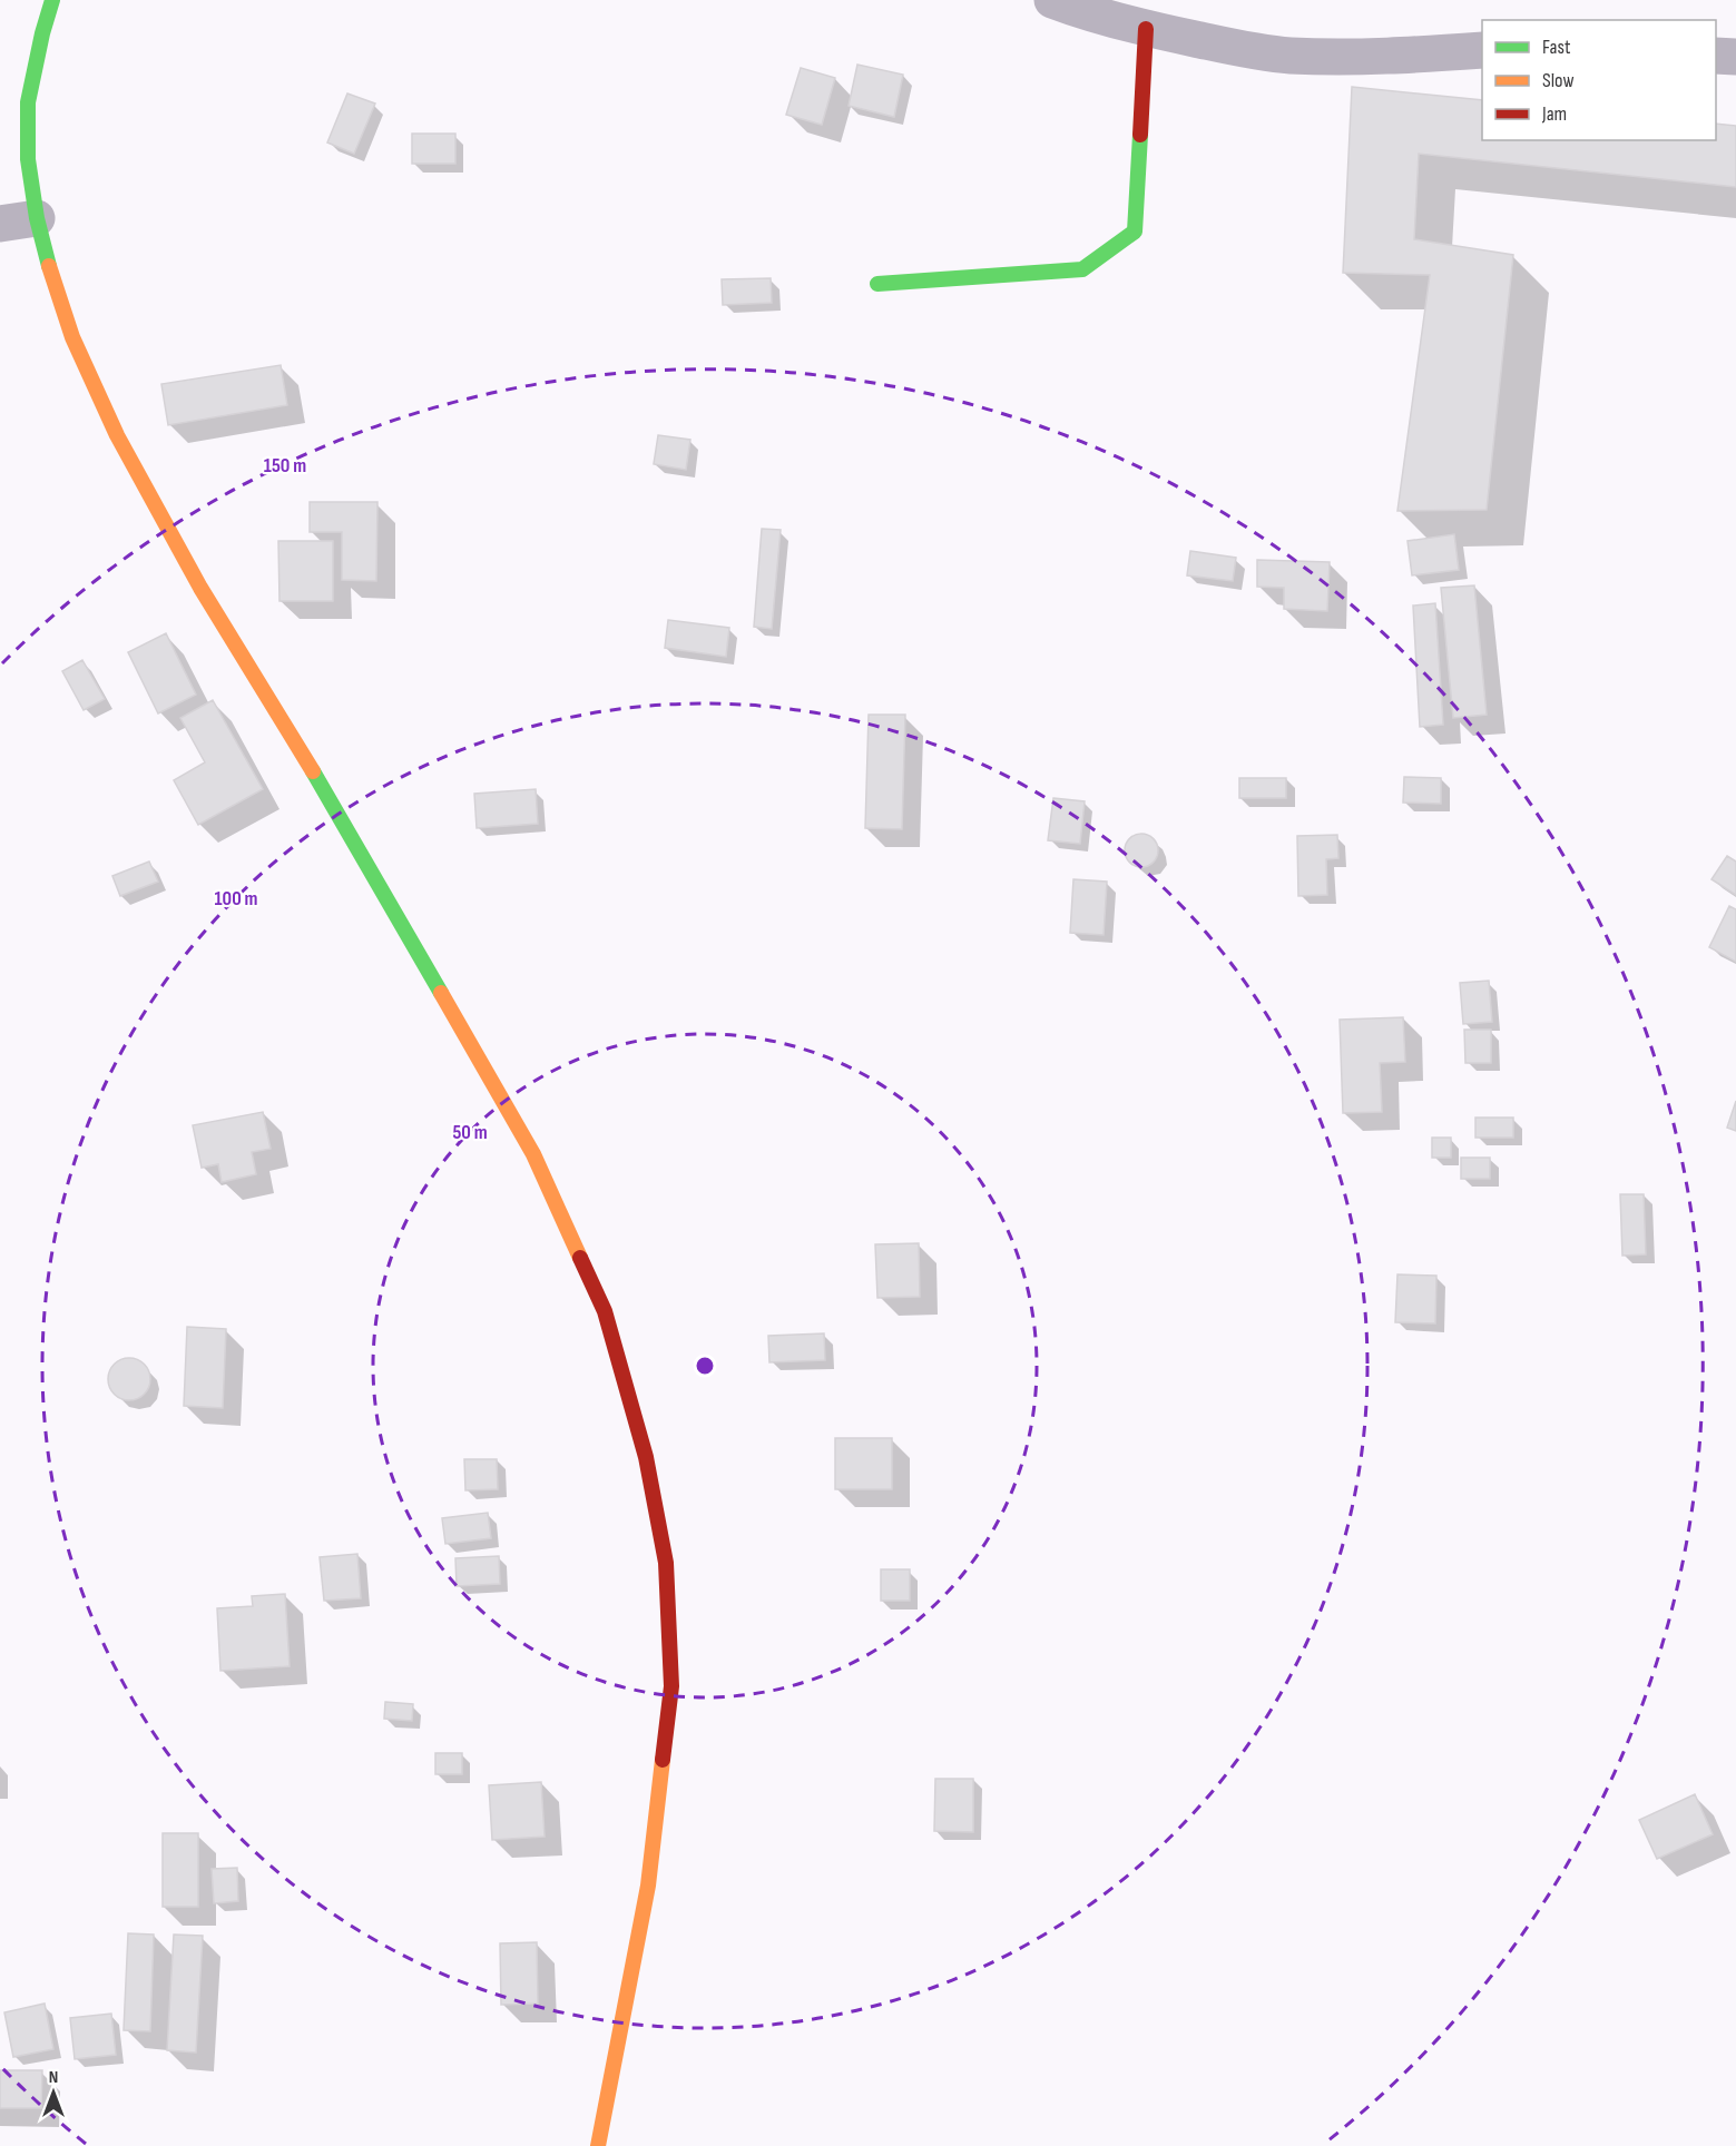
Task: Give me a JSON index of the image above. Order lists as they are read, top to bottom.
{
  "legend": ["Fast", "Slow", "Jam"],
  "north": "top",
  "rings": ["150 m", "100 m", "50 m"]
}
